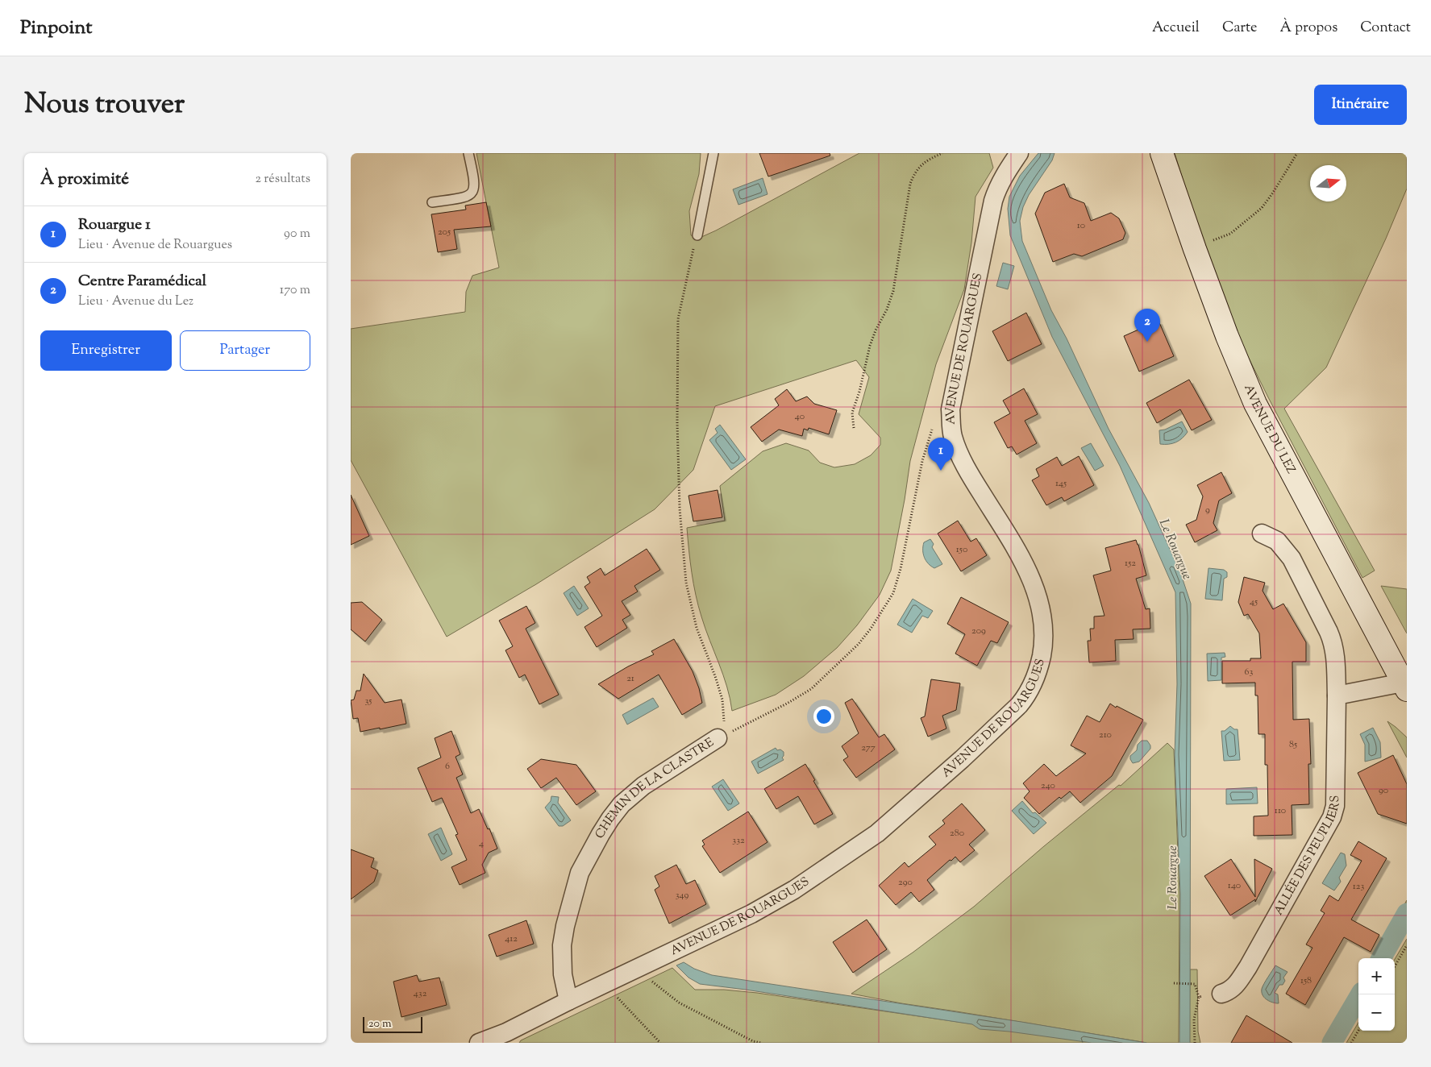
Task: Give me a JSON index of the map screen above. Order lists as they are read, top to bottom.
{
  "streets": {
    "street": [
      "AVENUE DE ROUARGUES",
      "AVENUE DU LEZ",
      "CHEMIN DE LA CLASTRE",
      "ALLÉE DES PEUPLIERS"
    ]
  },
  "crossings": [
    ["AVENUE DE ROUARGUES", "CHEMIN DE LA CLASTRE"]
  ],
  "water": ["Le Rouargue"],
  "house_numbers": [
    "10",
    "205",
    "40",
    "145",
    "9",
    "150",
    "152",
    "45",
    "209",
    "63",
    "21",
    "35",
    "210",
    "85",
    "277",
    "6",
    "240",
    "90",
    "110",
    "280",
    "332",
    "4",
    "290",
    "140",
    "123",
    "349",
    "412",
    "158",
    "432"
  ],
  "scale_bar": "20 m",
  "north": "right",
  "page": {
    "header": "Pinpoint",
    "nav": [
      "Accueil",
      "Carte",
      "À propos",
      "Contact"
    ],
    "title": "Nous trouver",
    "buttons": [
      "Itinéraire",
      ["Enregistrer", "Partager"]
    ],
    "heading": ["À proximité", "2 résultats"],
    "list": [
      {
        "mark": "1",
        "name": "Rouargue 1",
        "note": "Lieu · Avenue de Rouargues",
        "value": "90 m"
      },
      {
        "mark": "2",
        "name": "Centre Paramédical",
        "note": "Lieu · Avenue du Lez",
        "value": "170 m"
      }
    ],
    "pins": ["2", "1"],
    "map_buttons": ["+", "−"],
    "scale": "20 m"
  }
}
